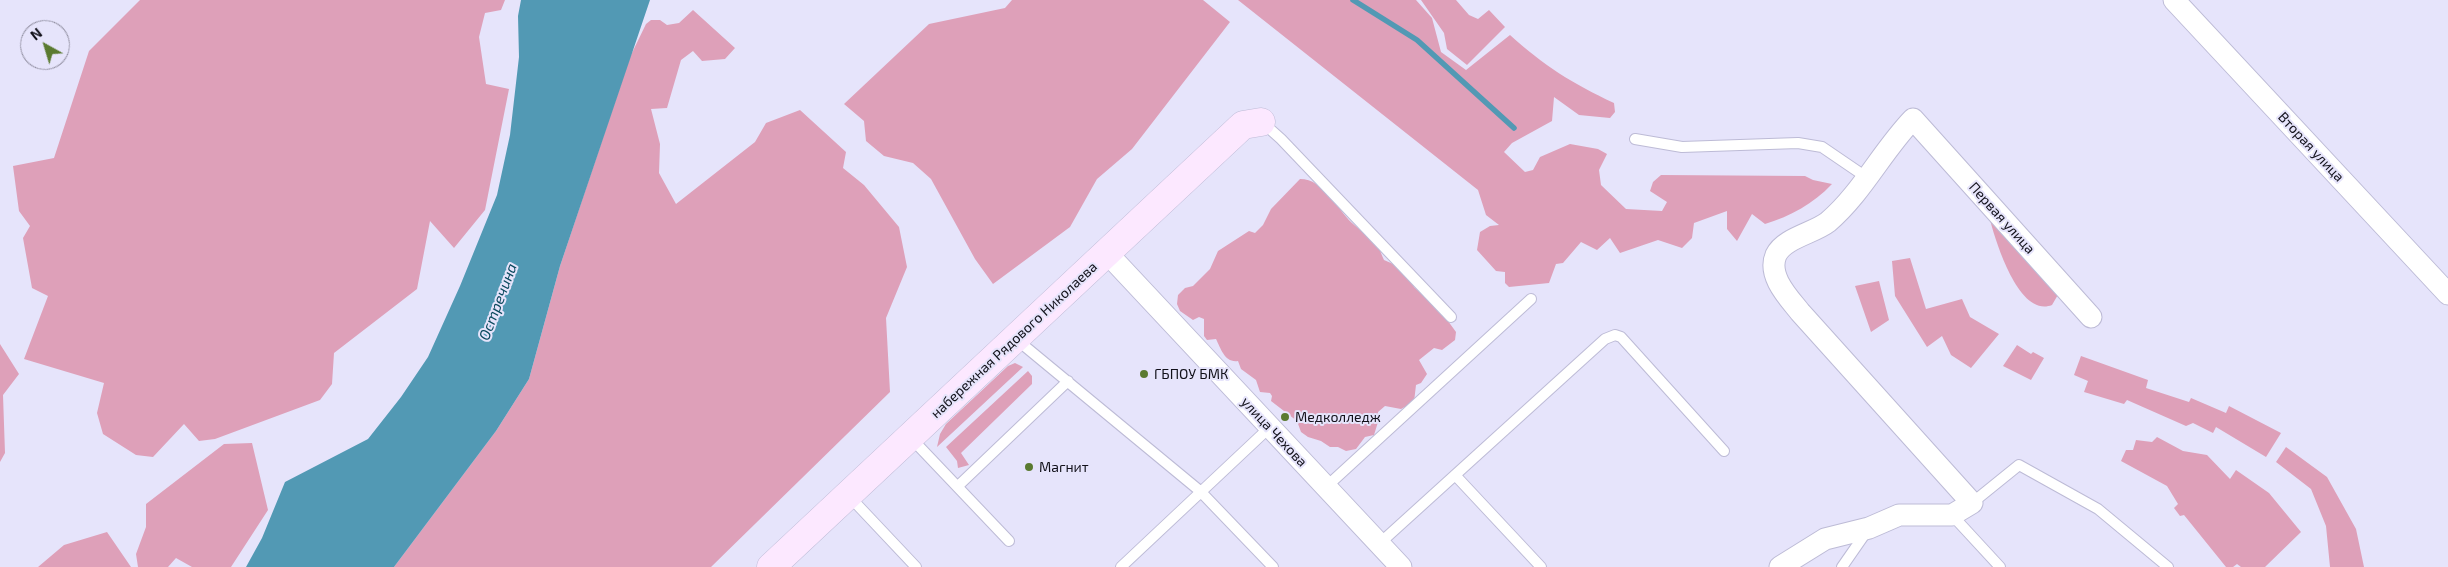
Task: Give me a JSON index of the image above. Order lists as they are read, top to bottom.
{
  "streets": {
    "street": [
      "Вторая улица",
      "Первая улица",
      "набережная Рядового Николаева",
      "улица Чехова"
    ]
  },
  "crossings": [
    ["набережная Рядового Николаева", "улица Чехова"]
  ],
  "water": ["Остречина"],
  "places": ["ГБПОУ БМК", "Медколледж", "Магнит"],
  "north": "top left"
}
